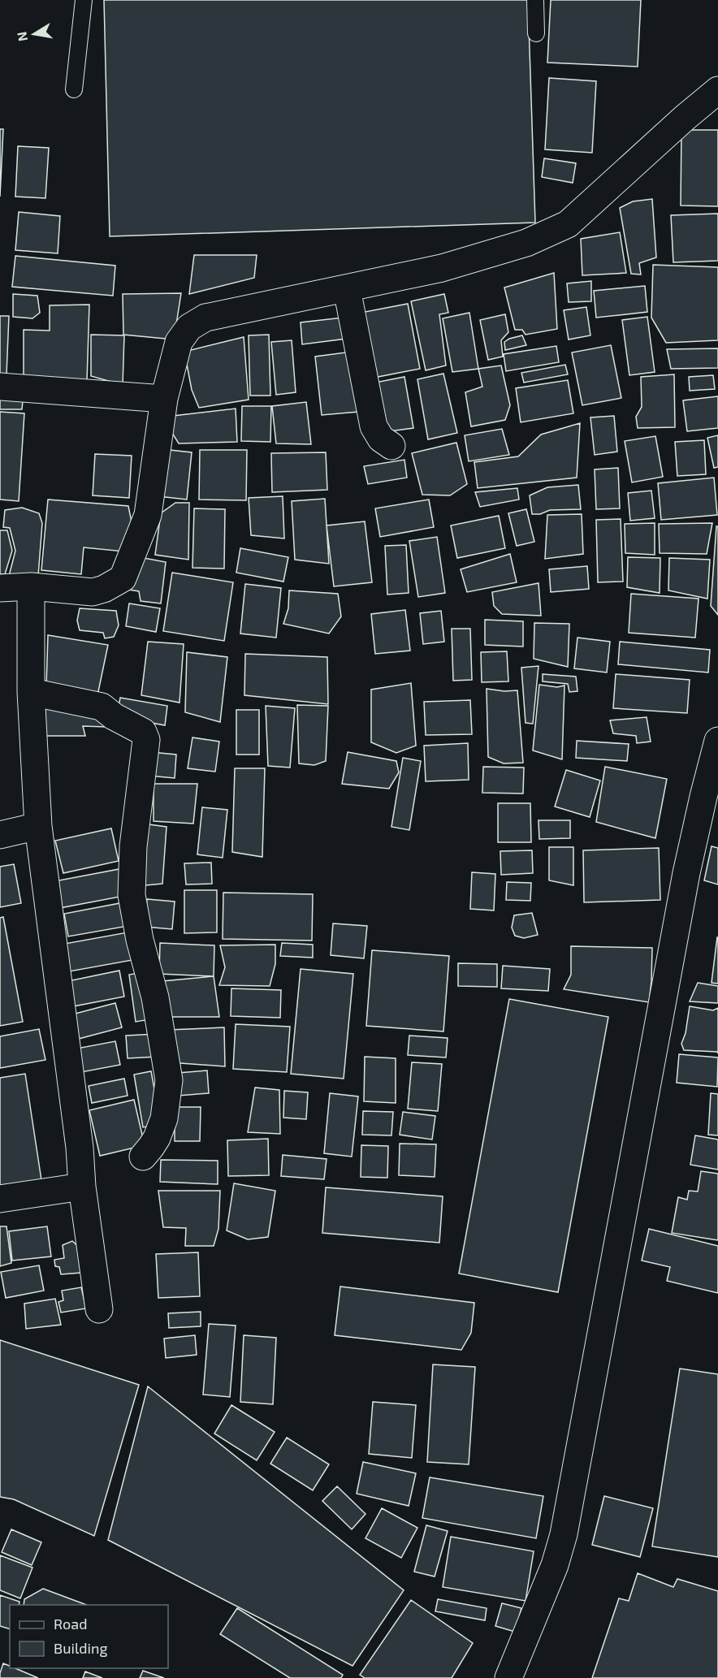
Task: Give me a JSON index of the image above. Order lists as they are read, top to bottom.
{
  "legend": ["Road", "Building"],
  "north": "left"
}
